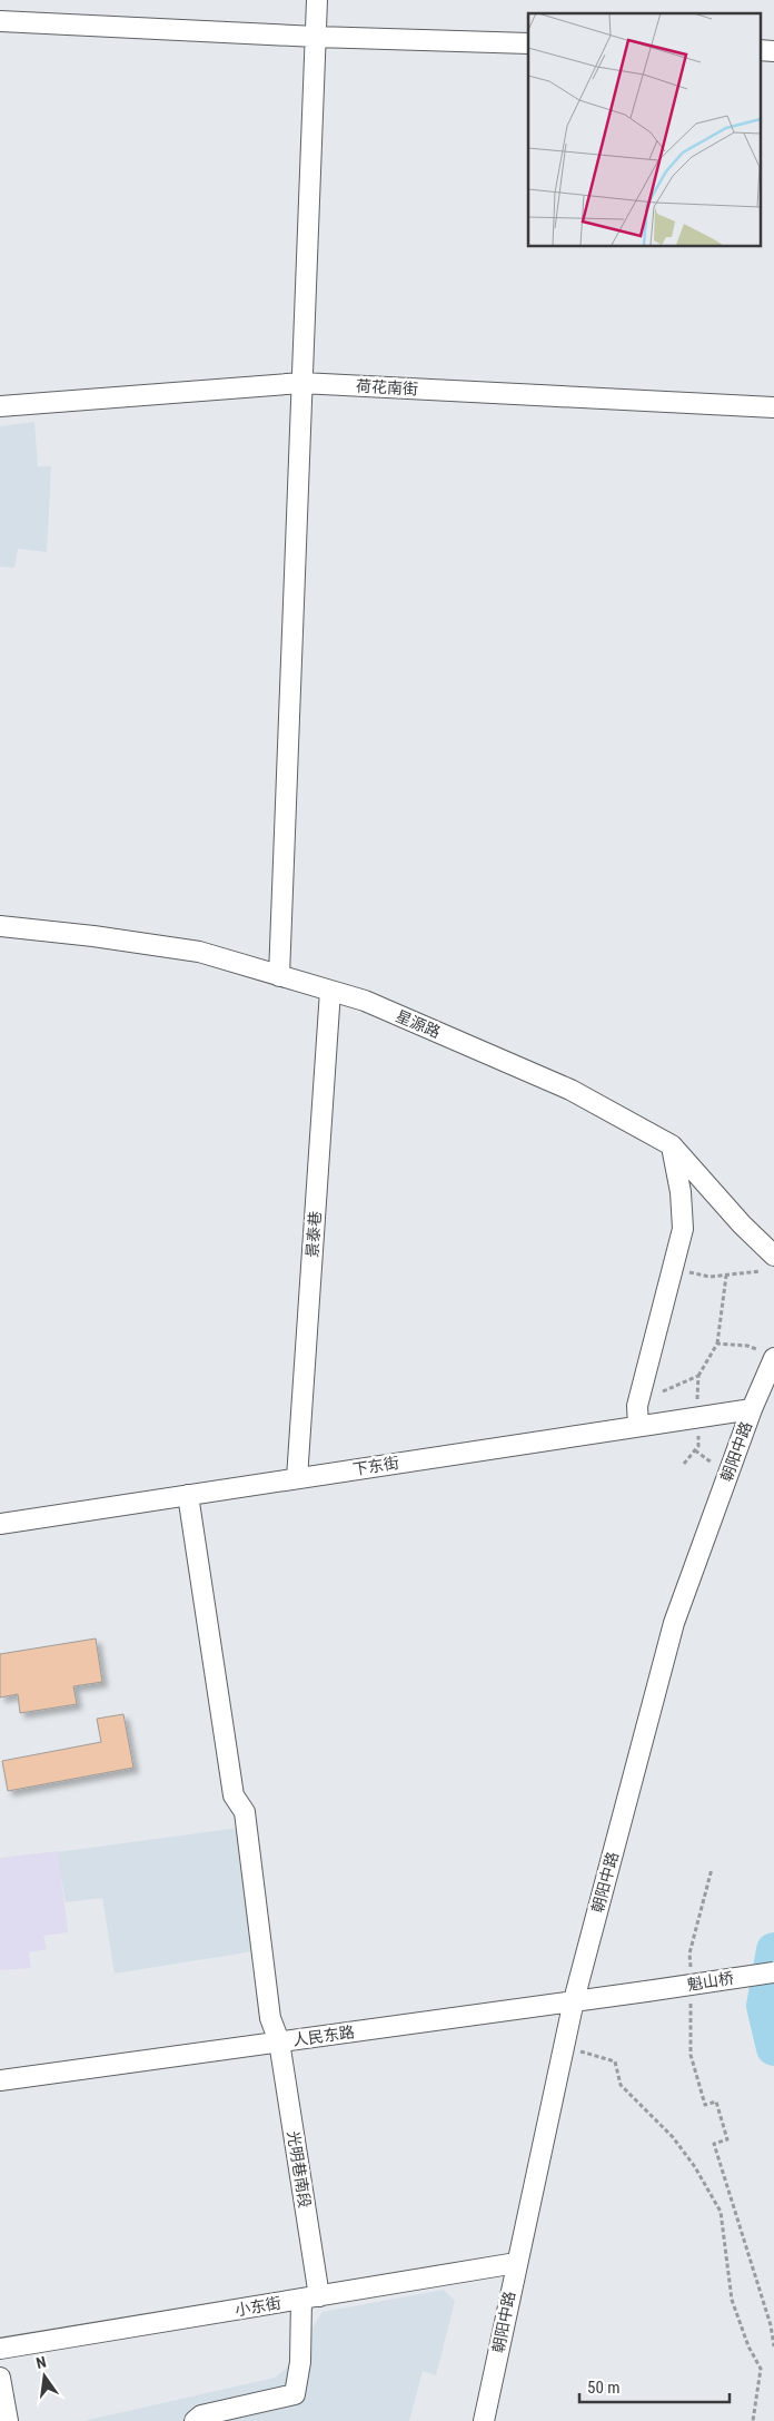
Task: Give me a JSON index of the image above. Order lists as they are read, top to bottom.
{
  "streets": {
    "street": [
      "荷花南街",
      "星源路",
      "景泰巷",
      "朝阳中路",
      "下东街",
      "魁山桥",
      "人民东路",
      "光明巷南段",
      "小东街"
    ]
  },
  "crossings": [
    ["星源路", "景泰巷"],
    ["景泰巷", "下东街"],
    ["朝阳中路", "下东街"],
    ["朝阳中路", "人民东路"],
    ["朝阳中路", "小东街"],
    ["下东街", "光明巷南段"],
    ["魁山桥", "人民东路"],
    ["人民东路", "光明巷南段"],
    ["光明巷南段", "小东街"]
  ],
  "scale_bar": "50 m",
  "north": "top"
}
